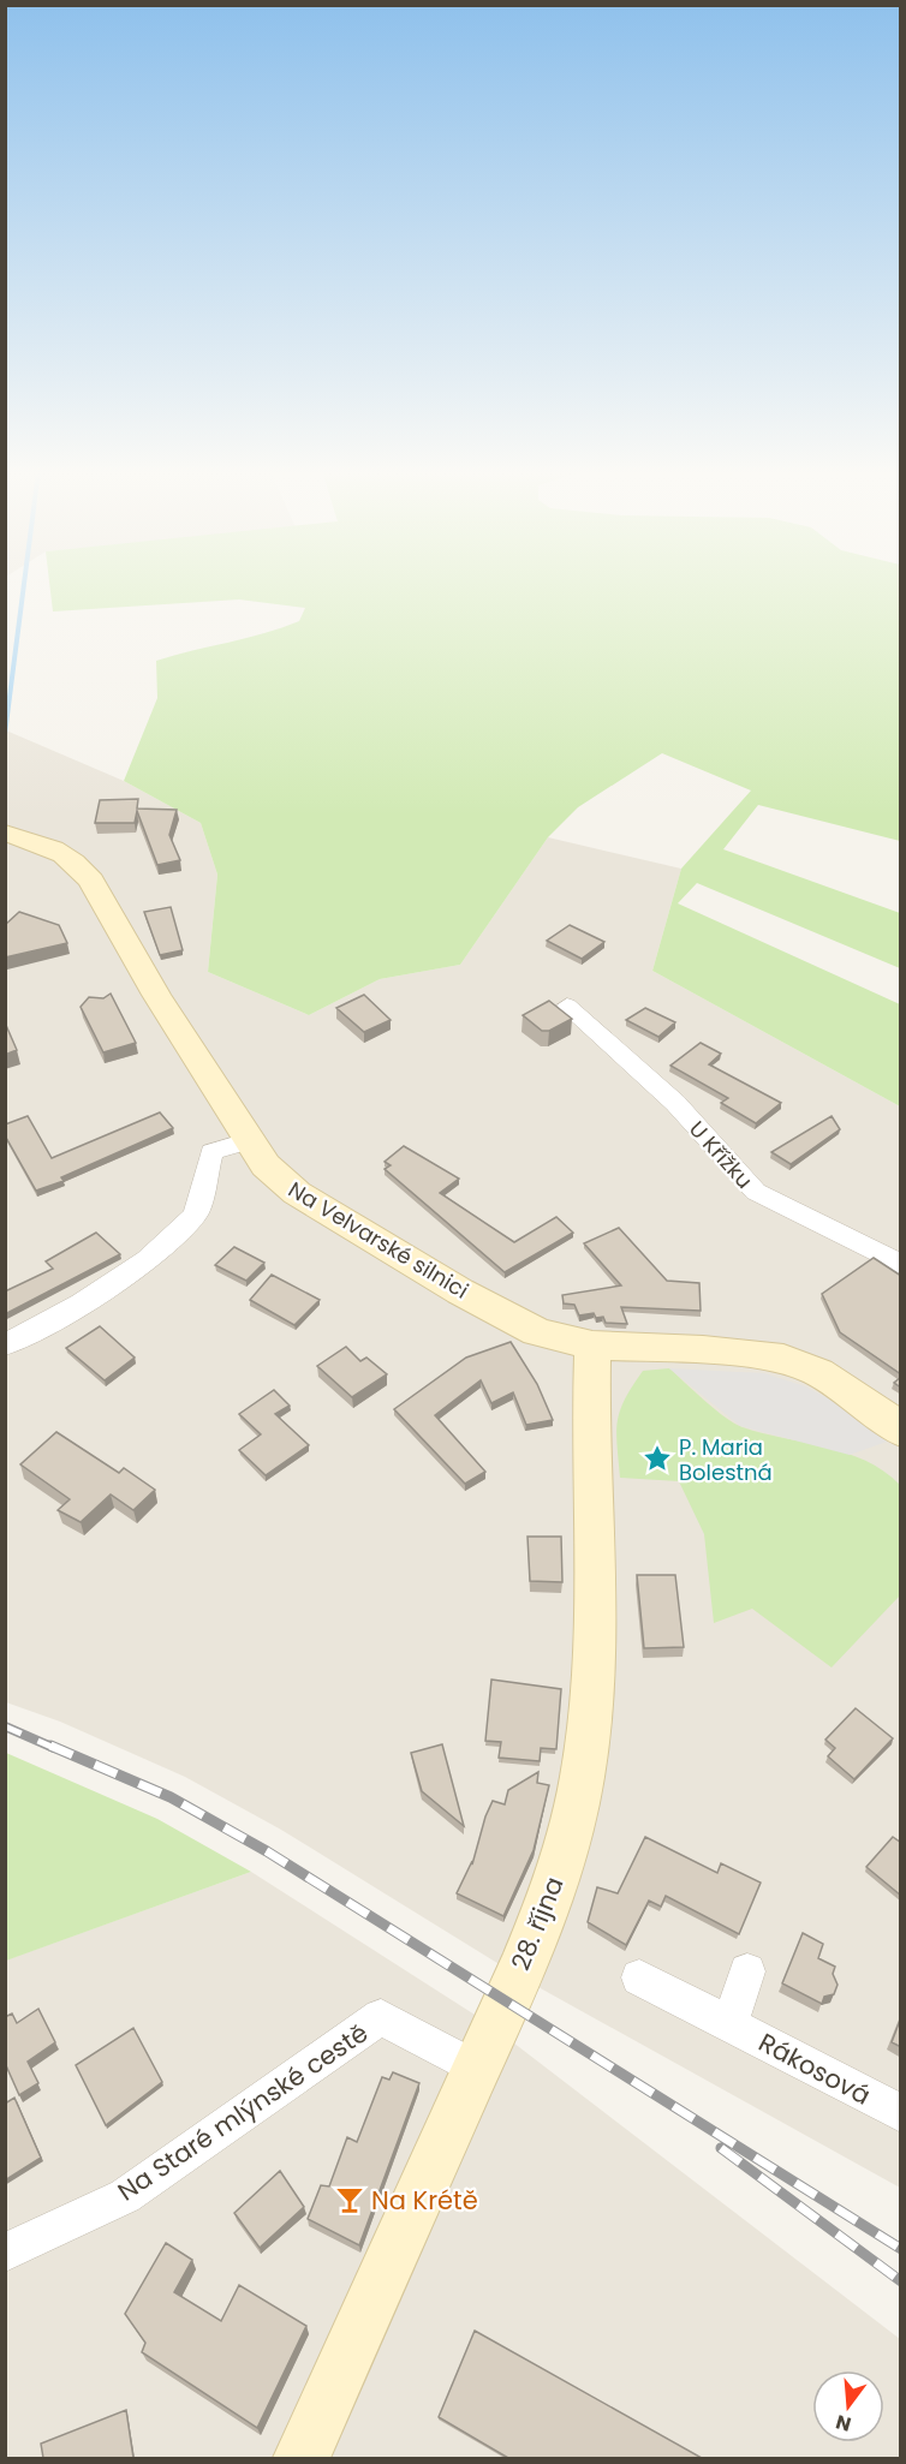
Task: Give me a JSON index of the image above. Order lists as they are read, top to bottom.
{
  "streets": {
    "main road": ["Na Velvarské silnici", "28. října"],
    "street": ["U Křížku", "Rákosová", "Na Staré mlýnské cestě"]
  },
  "crossings": [
    ["Na Velvarské silnici", "28. října"],
    ["28. října", "Na Staré mlýnské cestě"]
  ],
  "places": {
    "place": ["P. Maria Bolestná"],
    "bar": ["Na Krétě"]
  },
  "north": "bottom"
}
